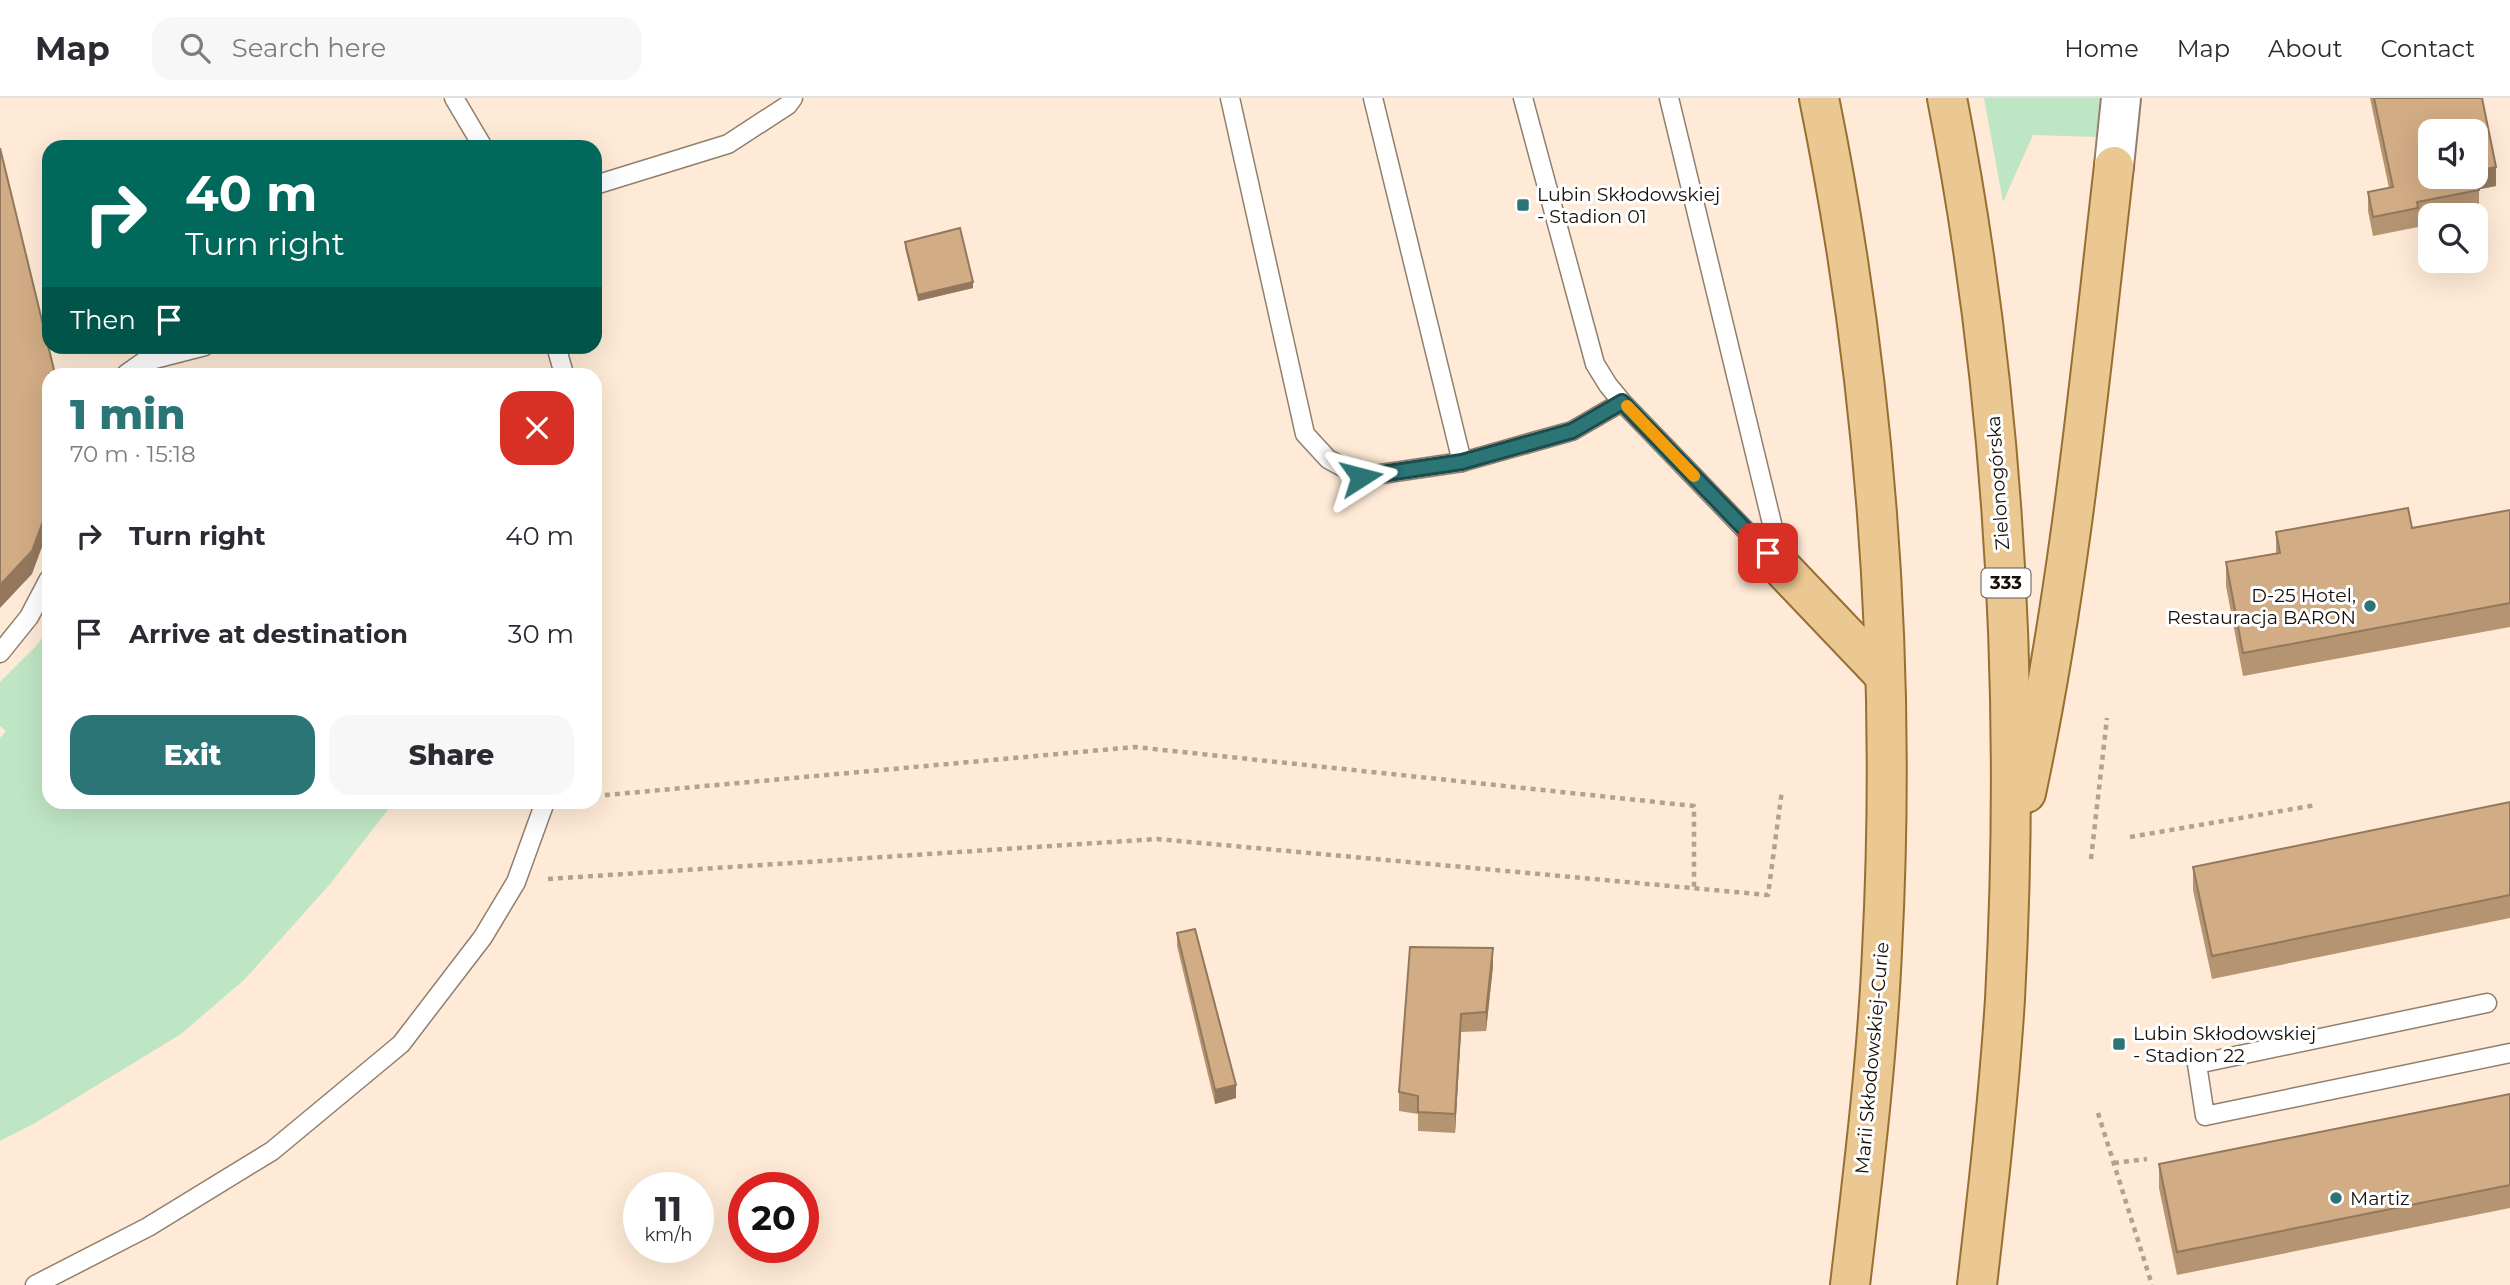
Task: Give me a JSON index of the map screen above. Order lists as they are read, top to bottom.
{
  "streets": {
    "main road": ["Zielonogórska", "333", "Marii Skłodowskiej-Curie"]
  },
  "crossings": [
    ["Zielonogórska", "333"]
  ],
  "places": {
    "transit": ["Lubin Skłodowskiej - Stadion 01", "Lubin Skłodowskiej - Stadion 22"],
    "other": ["D-25 Hotel, Restauracja BARON", "Martiz"]
  },
  "page": {
    "header": "Map",
    "search": "Search here",
    "nav": [
      "Home",
      "Map",
      "About",
      "Contact"
    ],
    "turn": ["40 m", "Turn right"],
    "then": "Then",
    "heading": ["1 min", "70 m · 15:18"],
    "list": [
      {
        "name": "Turn right",
        "value": "40 m"
      },
      {
        "name": "Arrive at destination",
        "value": "30 m"
      }
    ],
    "buttons": ["Exit", "Share"],
    "speed": "11 km/h",
    "limit": "20"
  }
}
